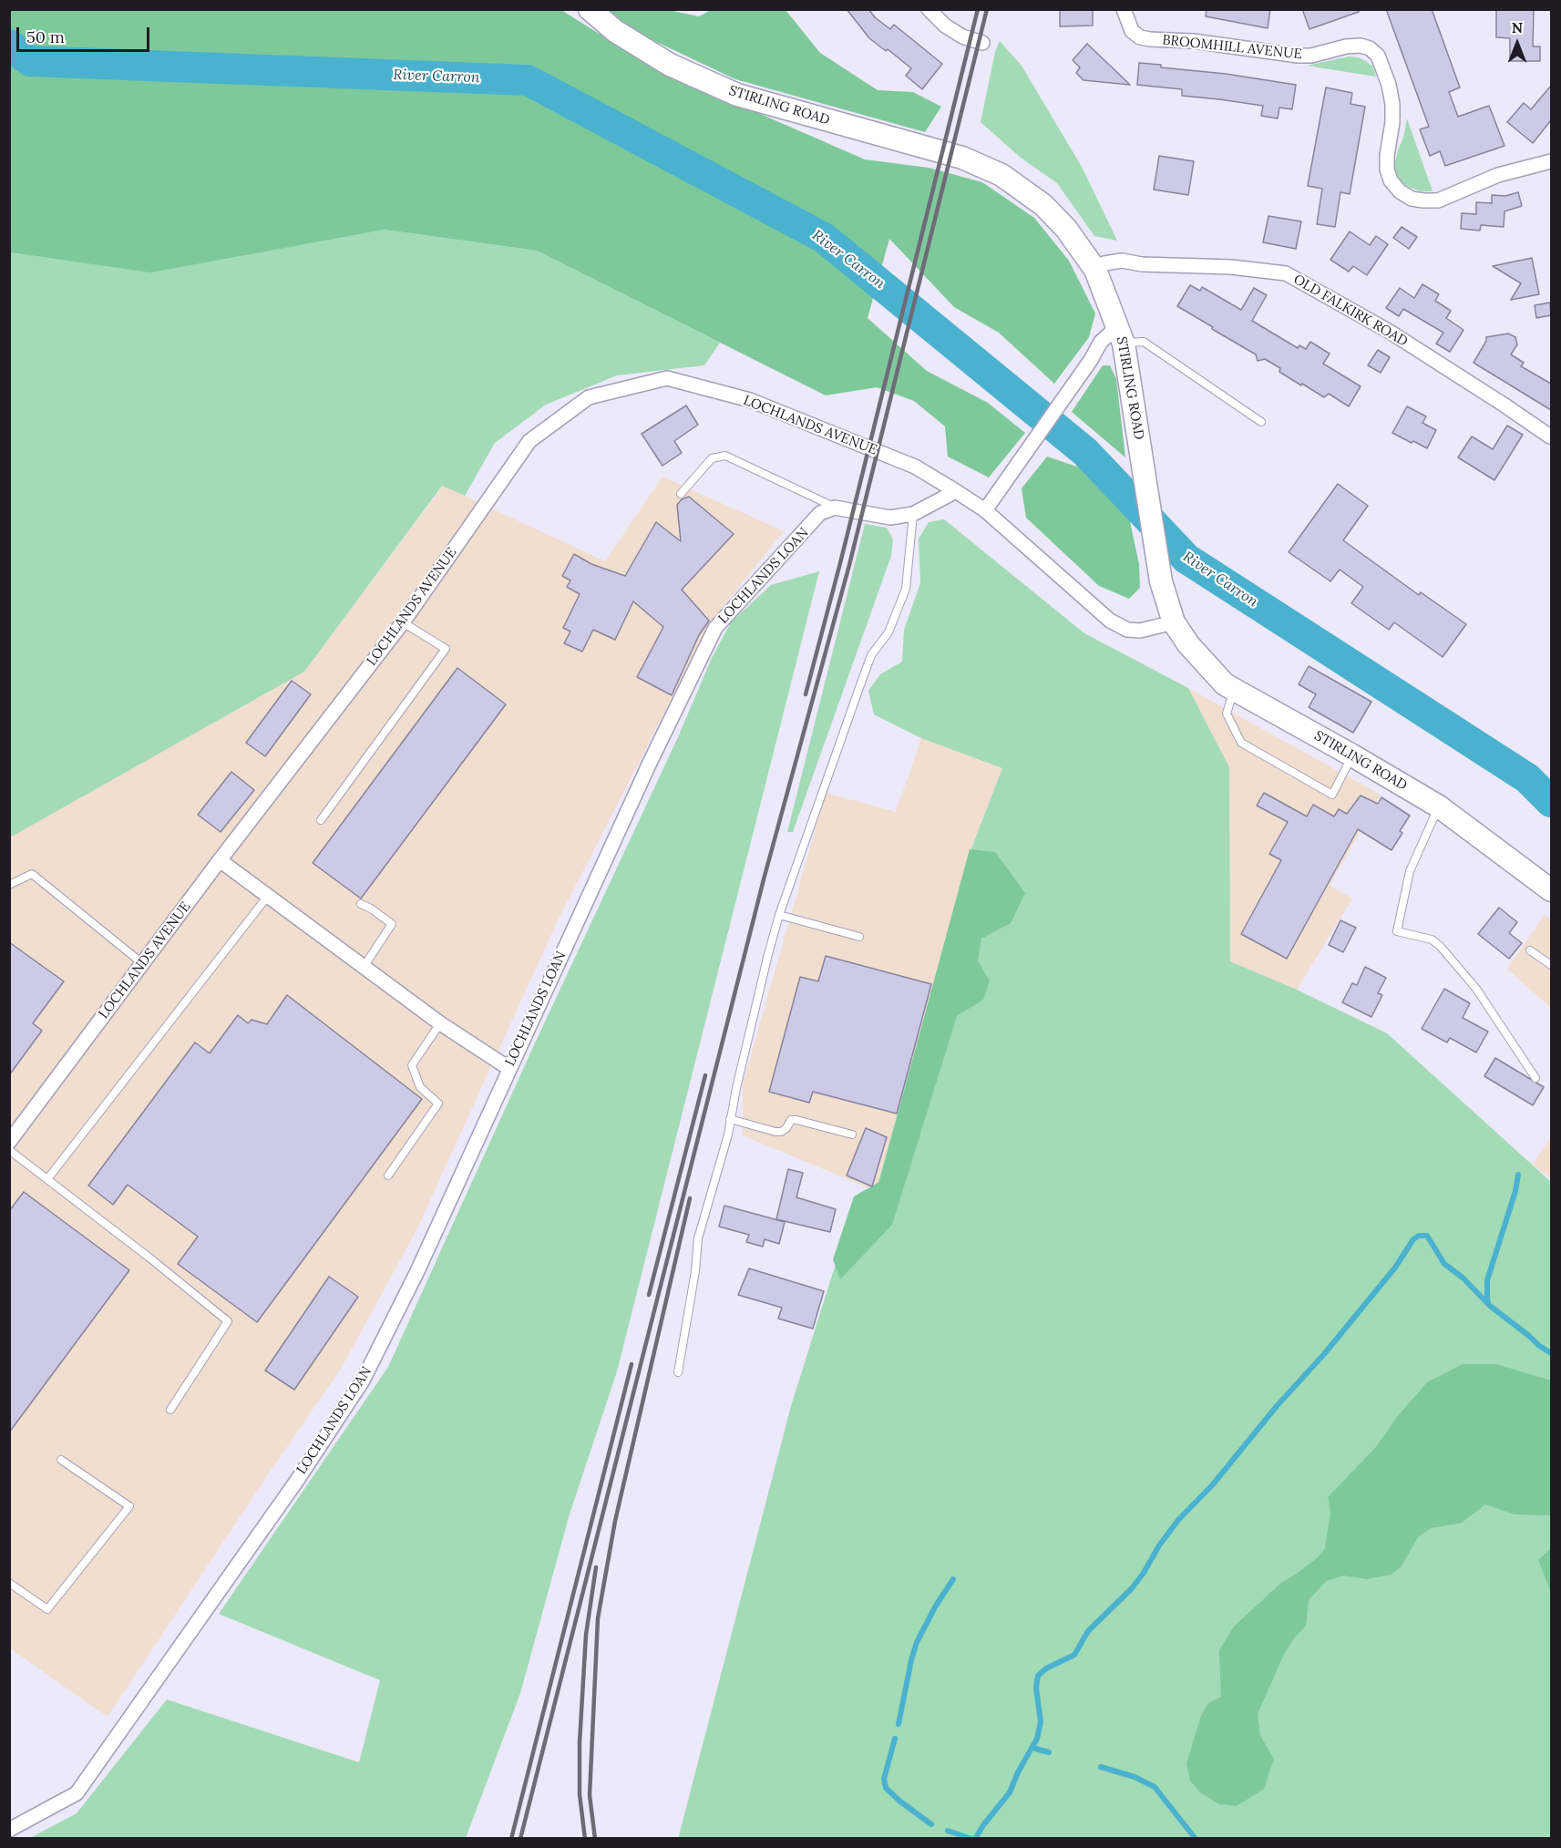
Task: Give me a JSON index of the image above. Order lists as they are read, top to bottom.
{
  "streets": {
    "main road": ["STIRLING ROAD"],
    "street": [
      "BROOMHILL AVENUE",
      "OLD FALKIRK ROAD",
      "LOCHLANDS AVENUE",
      "LOCHLANDS LOAN"
    ]
  },
  "crossings": [
    ["STIRLING ROAD", "OLD FALKIRK ROAD"]
  ],
  "water": ["River Carron"],
  "scale_bar": "50 m",
  "north": "top"
}
